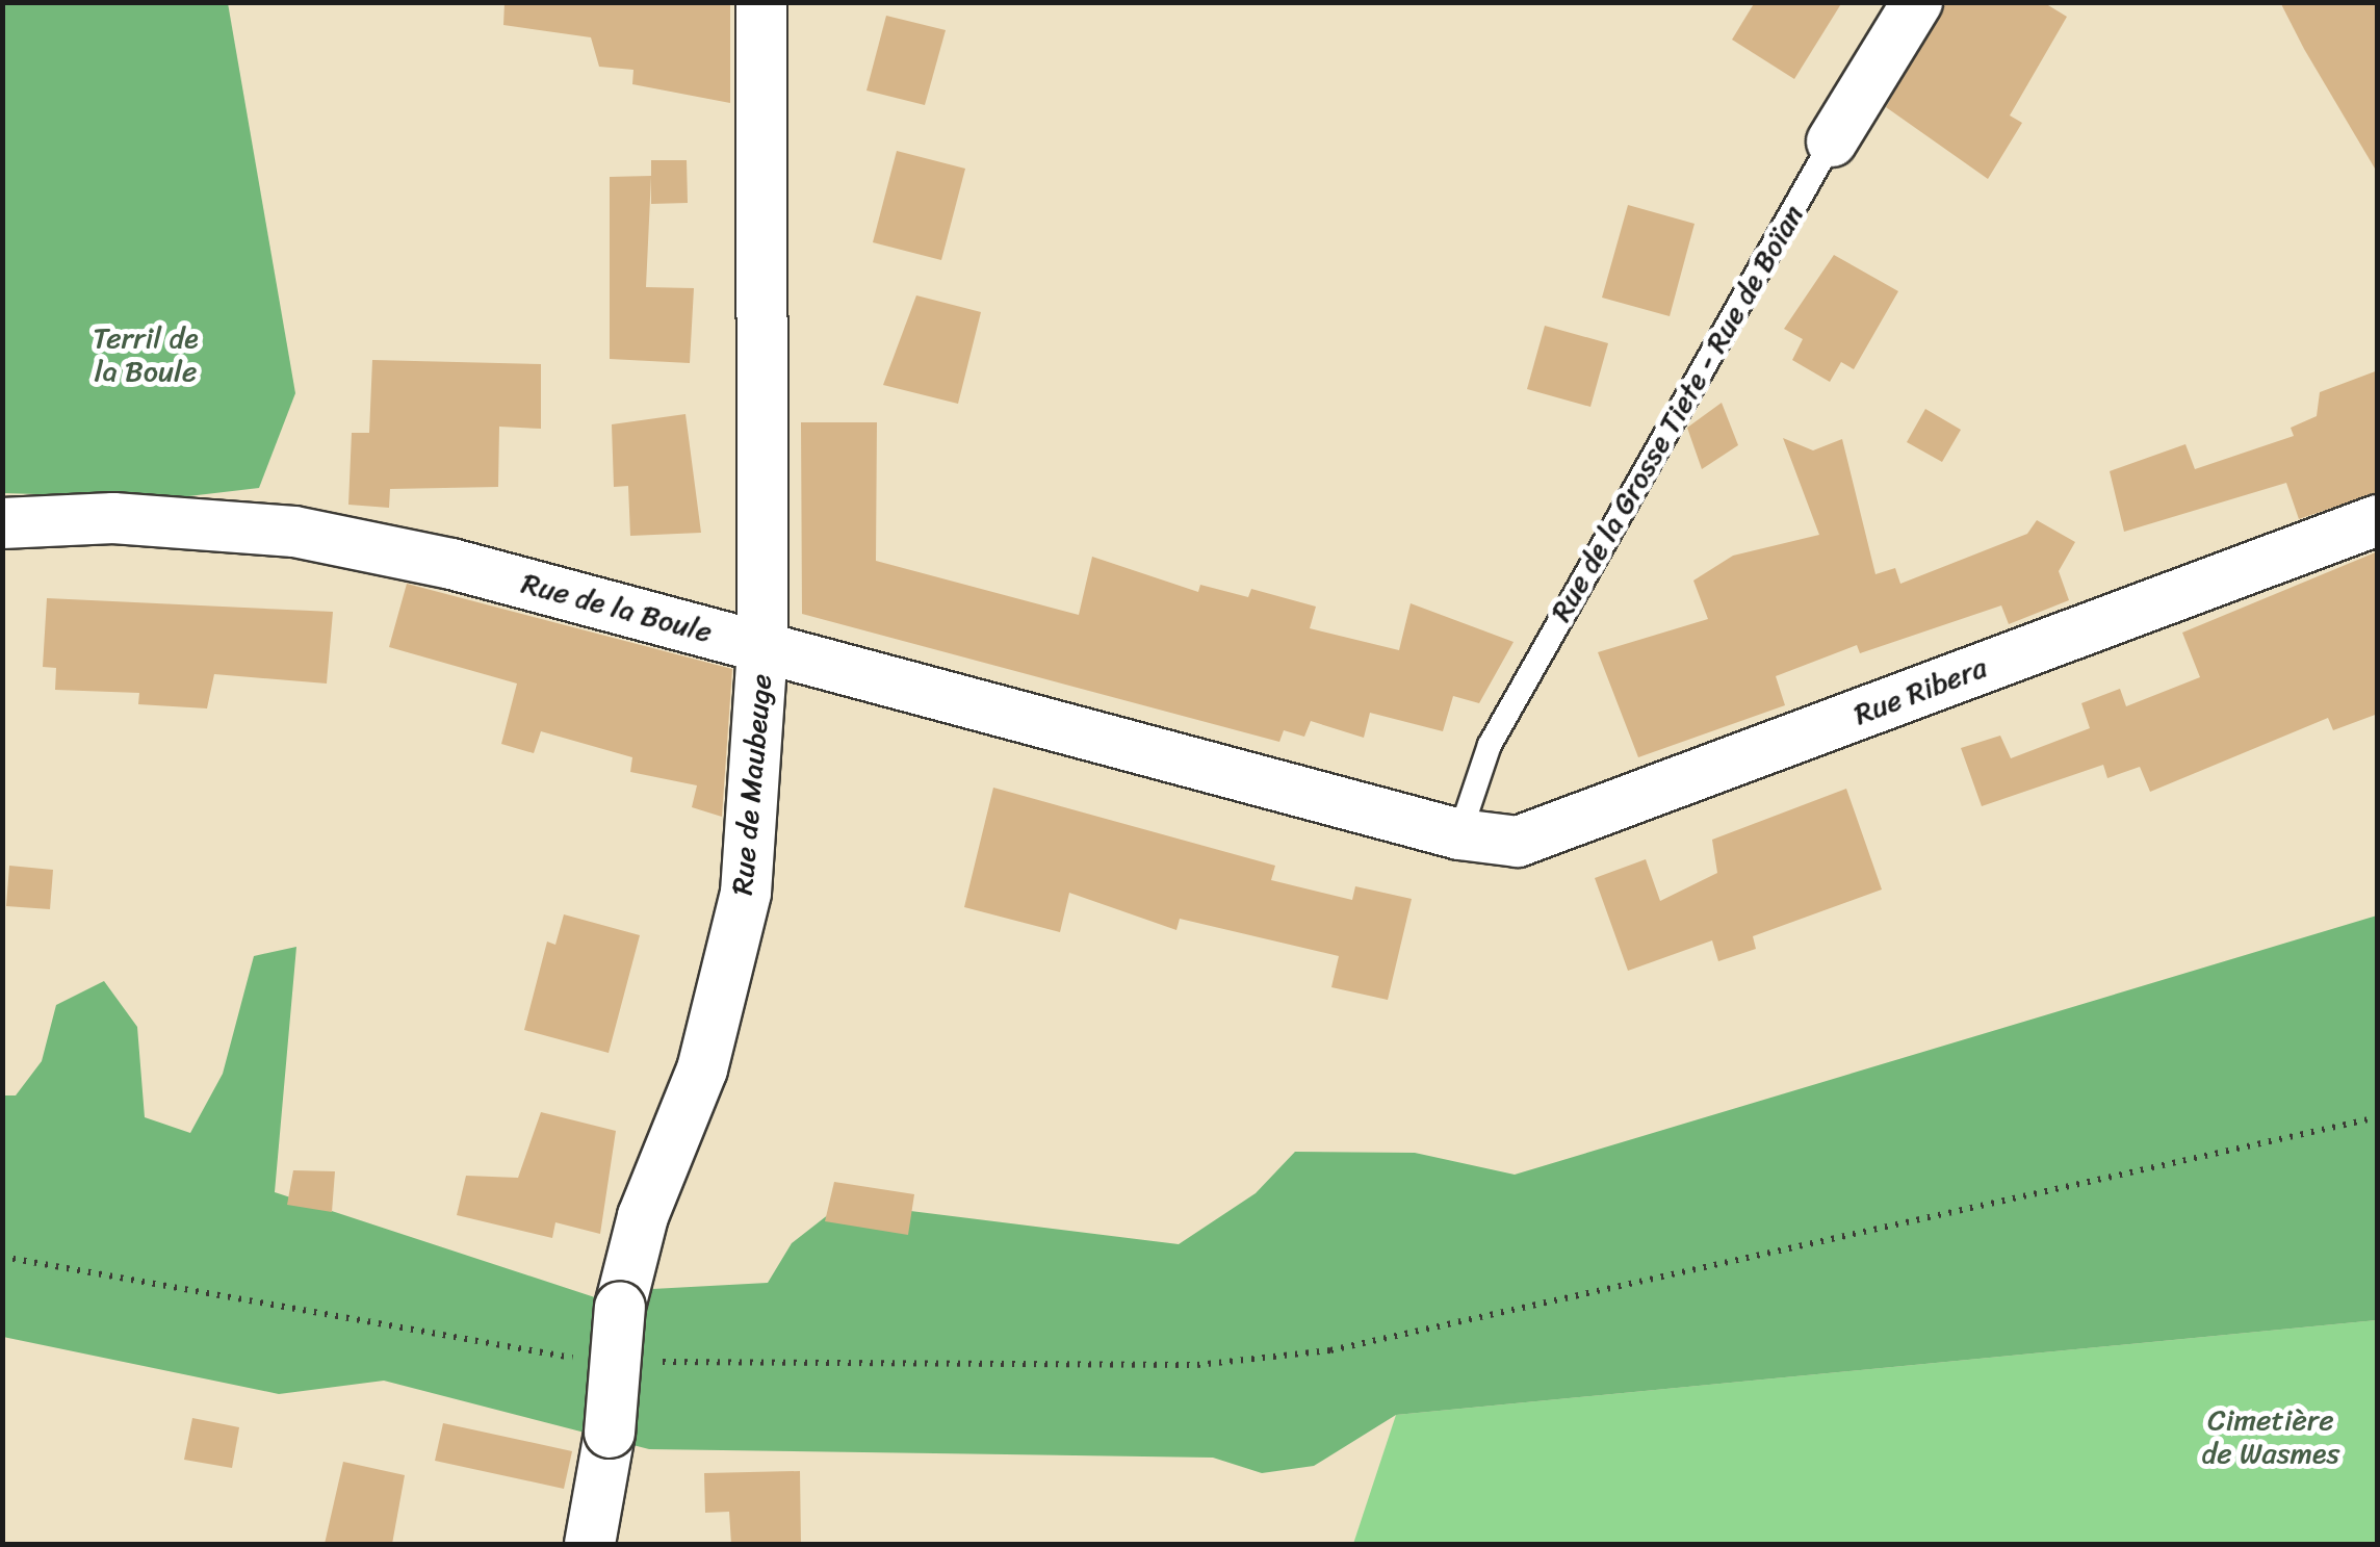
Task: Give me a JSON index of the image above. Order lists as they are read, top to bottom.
{
  "streets": {
    "street": [
      "Rue de la Grosse Tiete - Rue de Boïan",
      "Rue de la Boule",
      "Rue Ribera",
      "Rue de Maubeuge"
    ]
  },
  "crossings": [
    ["Rue de la Grosse Tiete - Rue de Boïan", "Rue de la Boule"],
    ["Rue de la Grosse Tiete - Rue de Boïan", "Rue Ribera"],
    ["Rue de la Boule", "Rue Ribera"],
    ["Rue de la Boule", "Rue de Maubeuge"]
  ],
  "parks": ["Terril de la Boule", "Cimetière de Wasmes"]
}
